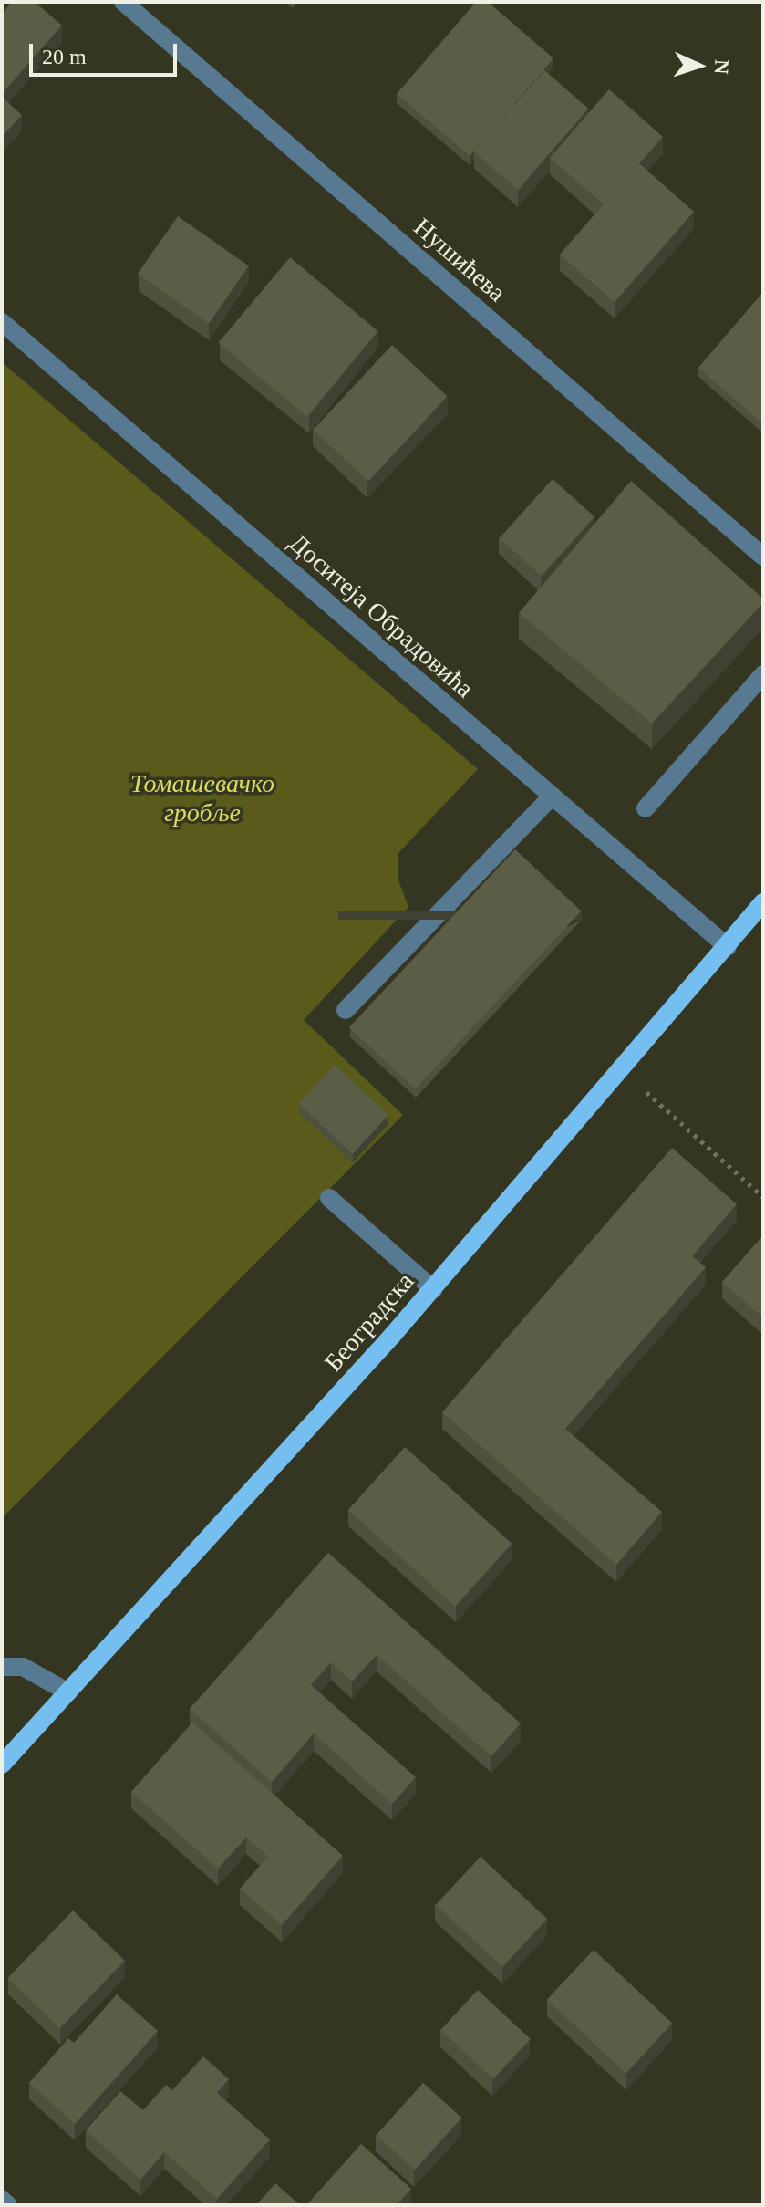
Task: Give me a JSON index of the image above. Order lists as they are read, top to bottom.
{
  "streets": {
    "main road": ["Београдска"],
    "street": ["Нушићева", "Доситеја Обрадовића"]
  },
  "crossings": [
    ["Доситеја Обрадовића", "Београдска"]
  ],
  "parks": ["Томашевачко гробље"],
  "scale_bar": "20 m",
  "north": "right"
}
